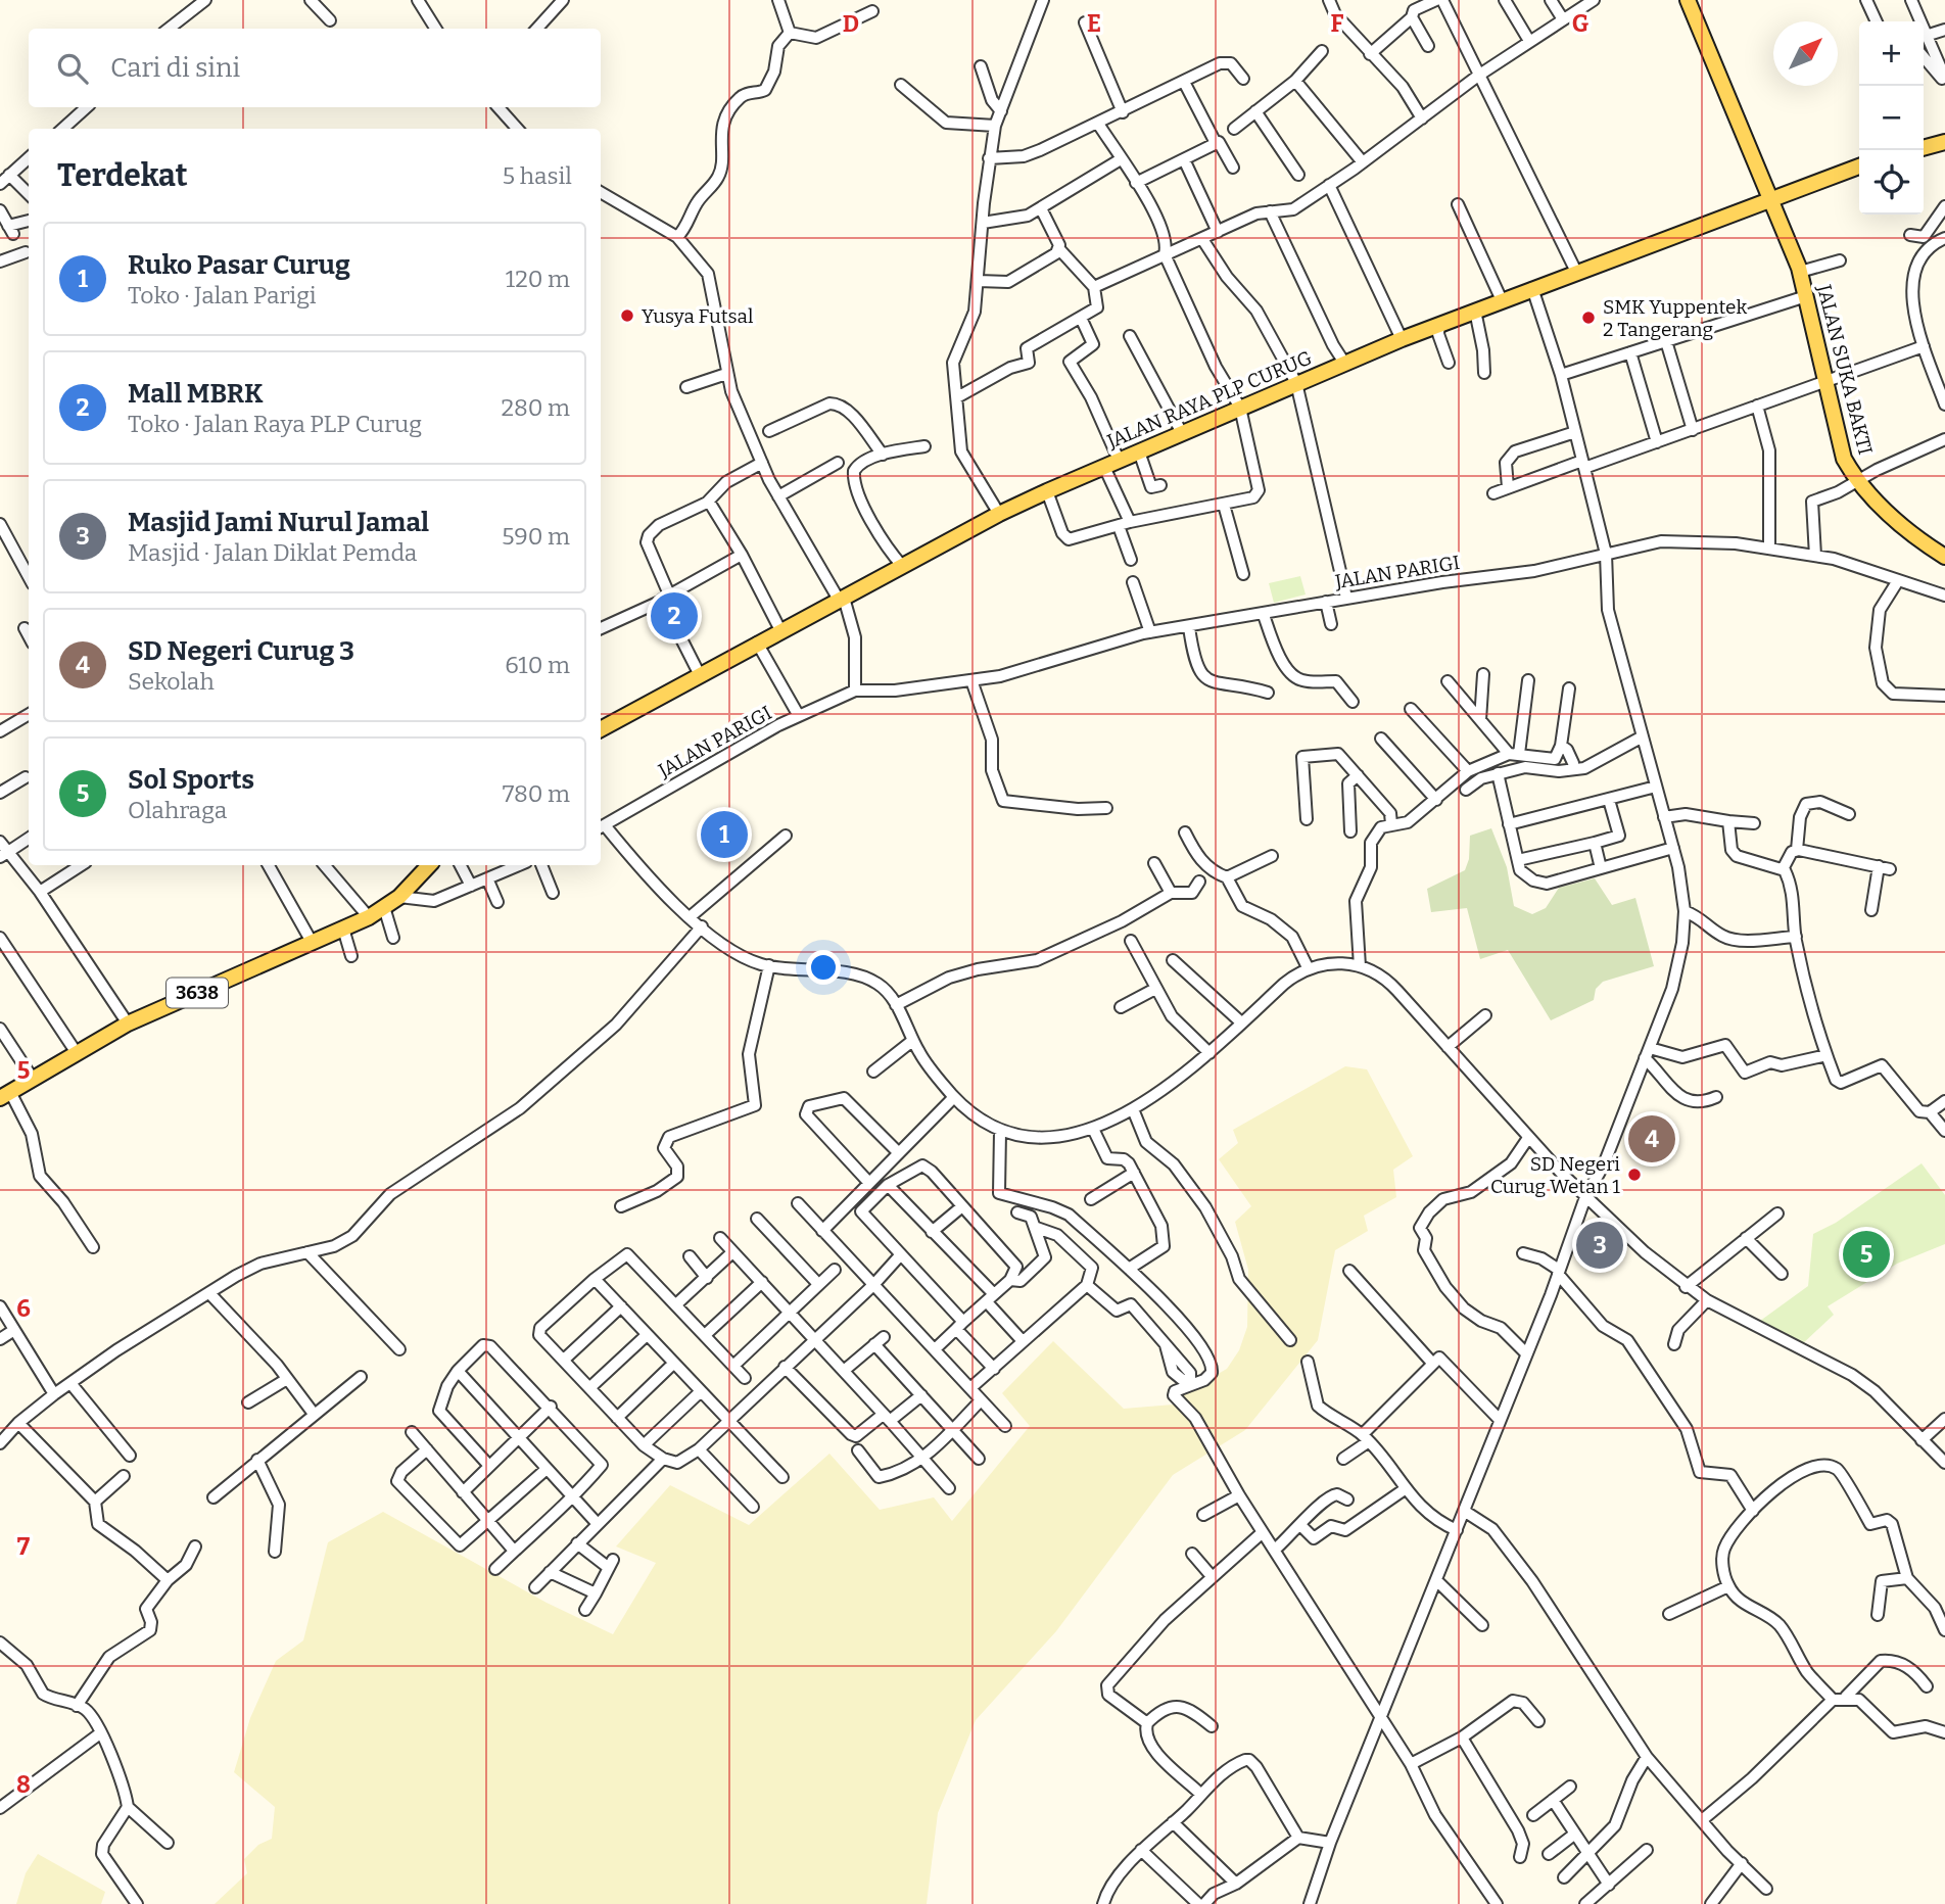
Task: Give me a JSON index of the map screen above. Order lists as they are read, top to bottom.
{
  "streets": {
    "main road": ["JALAN SUKA BAKTI", "JALAN RAYA PLP CURUG", "3638"],
    "street": ["JALAN PARIGI"]
  },
  "crossings": [
    ["JALAN SUKA BAKTI", "JALAN RAYA PLP CURUG"]
  ],
  "places": ["Yusya Futsal", "SMK Yuppentek 2 Tangerang", "SD Negeri Curug Wetan 1"],
  "north": "top right",
  "page": {
    "map_buttons": ["+", "−"],
    "search": "Cari di sini",
    "heading": ["Terdekat", "5 hasil"],
    "list": [
      {
        "mark": "1",
        "name": "Ruko Pasar Curug",
        "note": "Toko · Jalan Parigi",
        "value": "120 m"
      },
      {
        "mark": "2",
        "name": "Mall MBRK",
        "note": "Toko · Jalan Raya PLP Curug",
        "value": "280 m"
      },
      {
        "mark": "3",
        "name": "Masjid Jami Nurul Jamal",
        "note": "Masjid · Jalan Diklat Pemda",
        "value": "590 m"
      },
      {
        "mark": "4",
        "name": "SD Negeri Curug 3",
        "note": "Sekolah",
        "value": "610 m"
      },
      {
        "mark": "5",
        "name": "Sol Sports",
        "note": "Olahraga",
        "value": "780 m"
      }
    ],
    "pins": [
      "2",
      "1",
      "4",
      "3",
      "5"
    ]
  },
  "grid": {
    "columns": [
      "D",
      "E",
      "F",
      "G"
    ],
    "rows": [
      "5",
      "6",
      "7",
      "8"
    ]
  }
}
